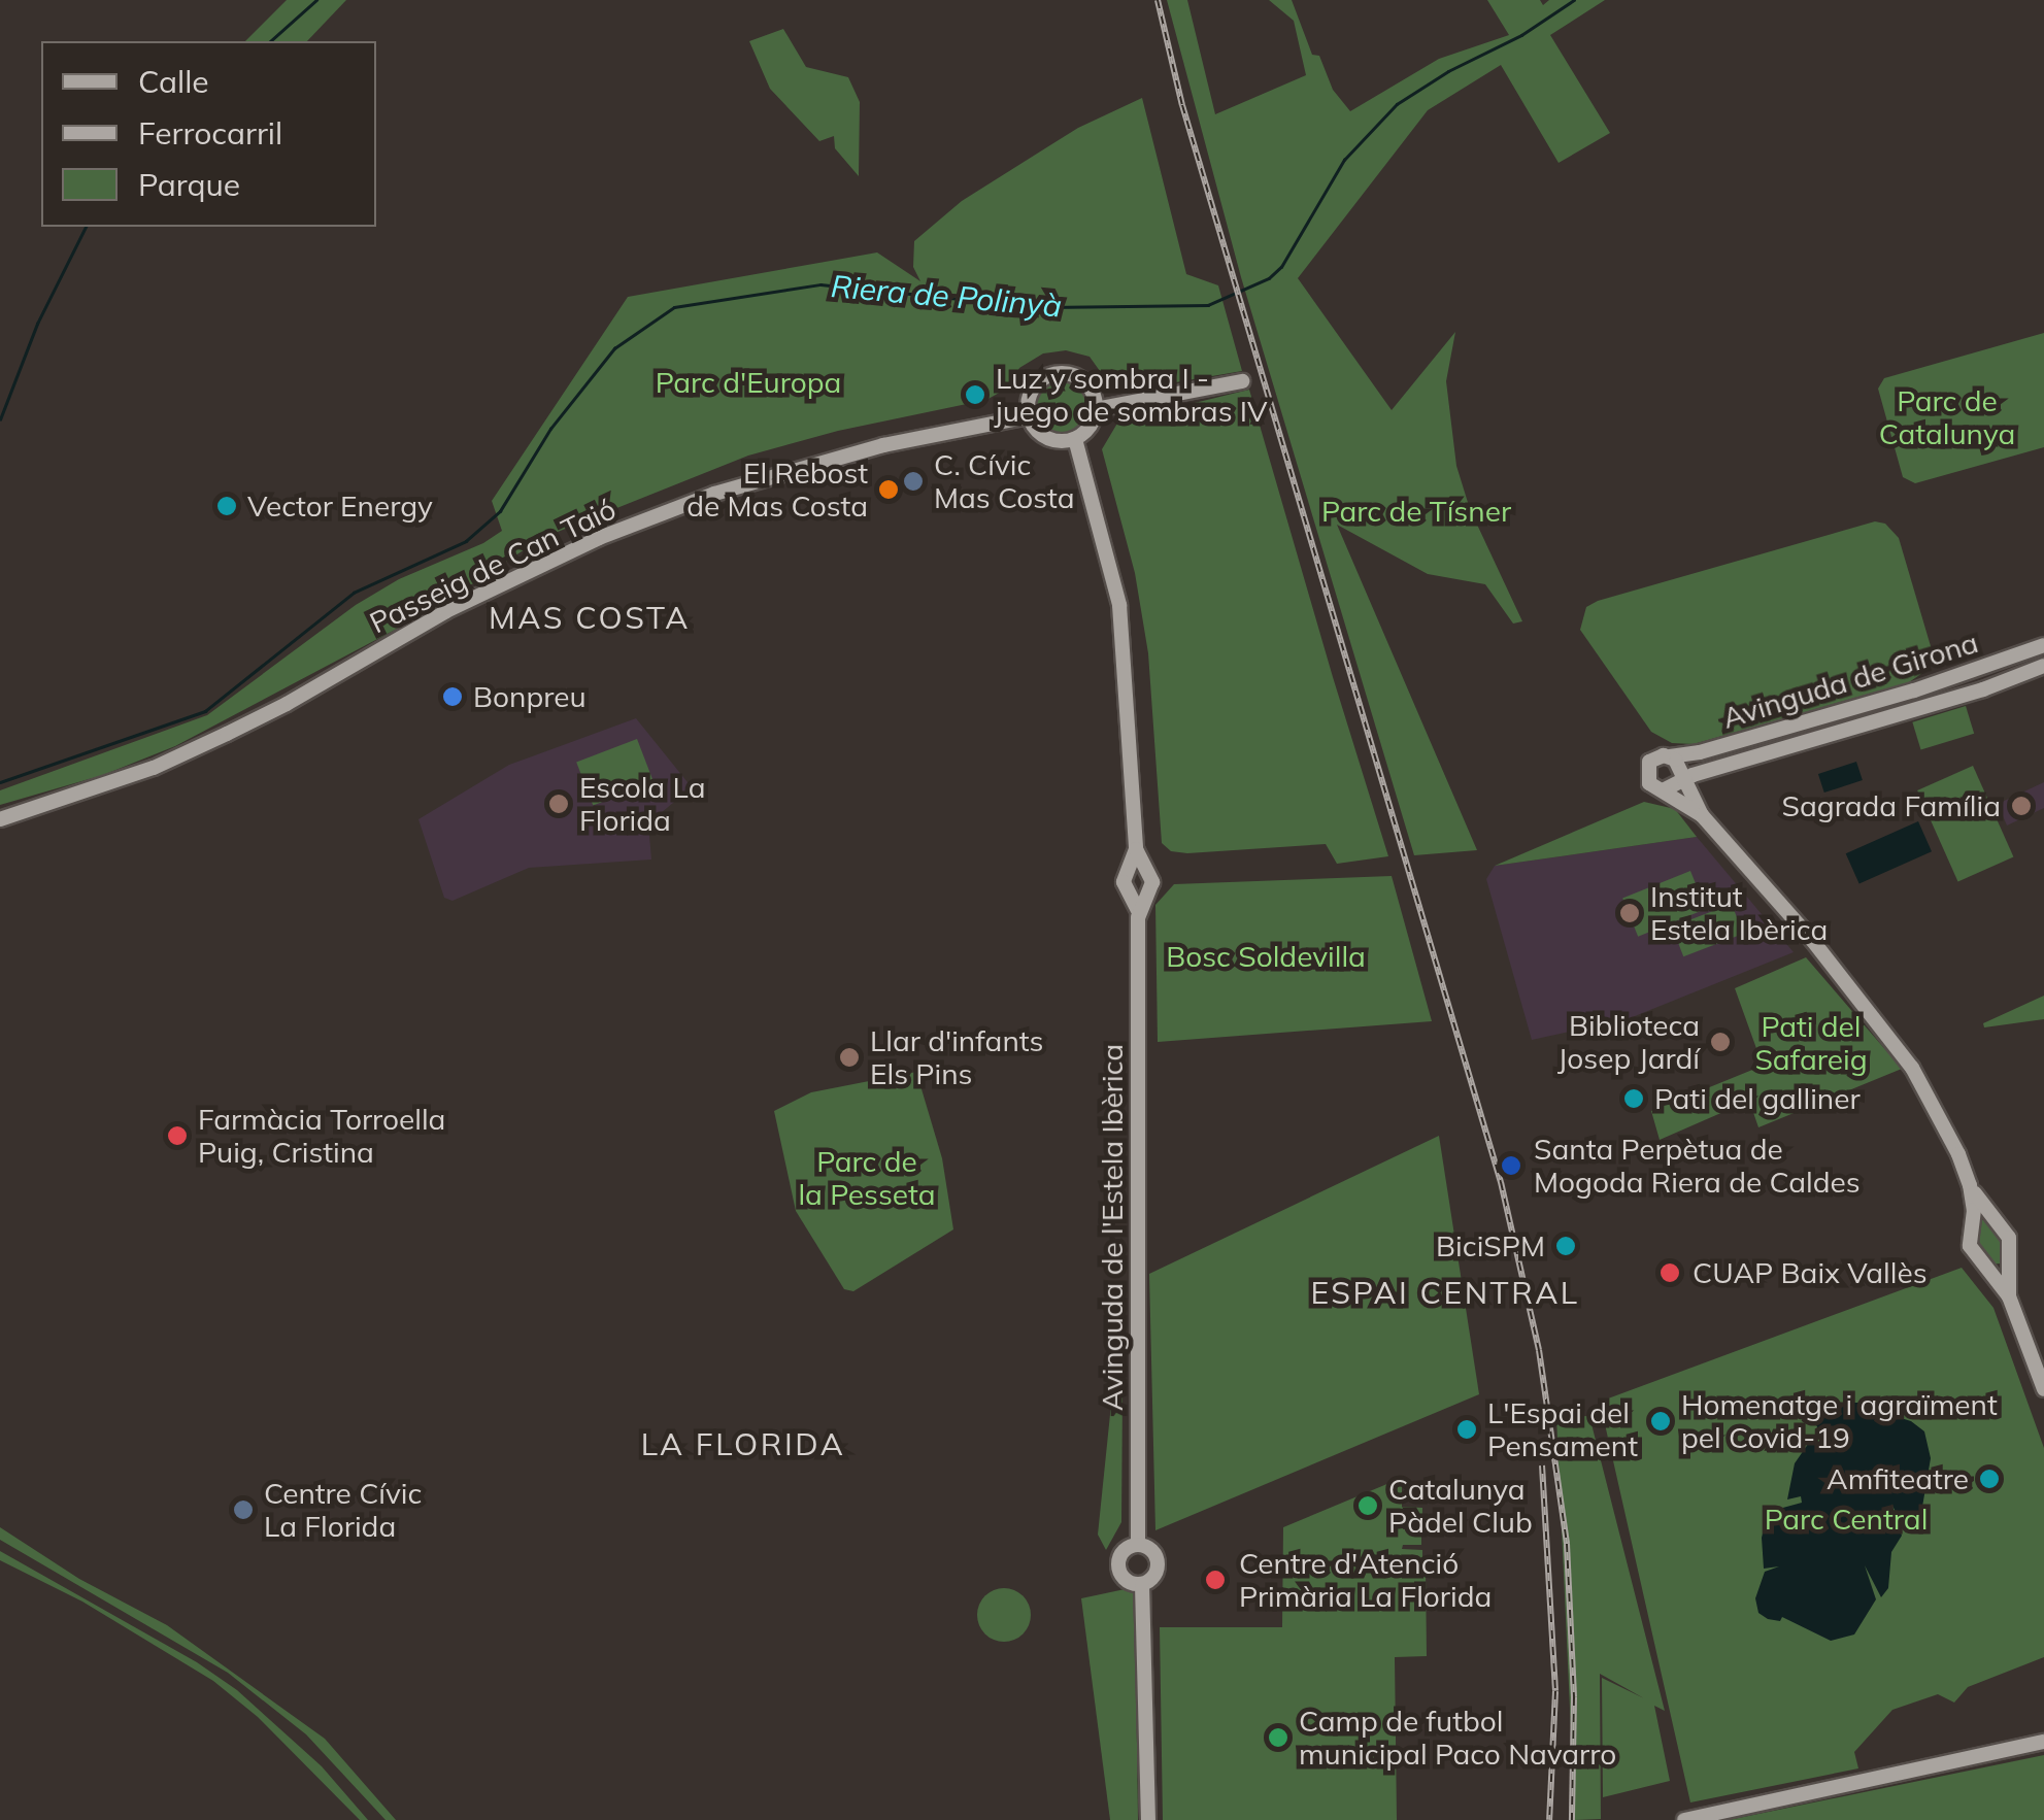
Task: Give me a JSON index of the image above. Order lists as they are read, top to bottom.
{
  "streets": {
    "main road": ["Passeig de Can Taió", "Avinguda de Girona", "Avinguda de l'Estela Ibèrica"]
  },
  "districts": ["MAS COSTA", "ESPAI CENTRAL", "LA FLORIDA"],
  "water": ["Riera de Polinyà"],
  "parks": [
    "Parc d'Europa",
    "Parc de Catalunya",
    "Parc de Tísner",
    "Bosc Soldevilla",
    "Pati del Safareig",
    "Parc de la Pesseta",
    "Parc Central"
  ],
  "places": [
    "Luz y sombra I - juego de sombras IV",
    "C. Cívic Mas Costa",
    "El Rebost de Mas Costa",
    "Vector Energy",
    "Bonpreu",
    "Escola La Florida",
    "Sagrada Família",
    "Institut Estela Ibèrica",
    "Biblioteca Josep Jardí",
    "Llar d'infants Els Pins",
    "Pati del galliner",
    "Farmàcia Torroella Puig, Cristina",
    "Santa Perpètua de Mogoda Riera de Caldes",
    "BiciSPM",
    "CUAP Baix Vallès",
    "Homenatge i agraïment pel Covid-19",
    "L'Espai del Pensament",
    "Amfiteatre",
    "Catalunya Pàdel Club",
    "Centre Cívic La Florida",
    "Centre d'Atenció Primària La Florida",
    "Camp de futbol municipal Paco Navarro"
  ],
  "legend": ["Calle", "Ferrocarril", "Parque"]
}
